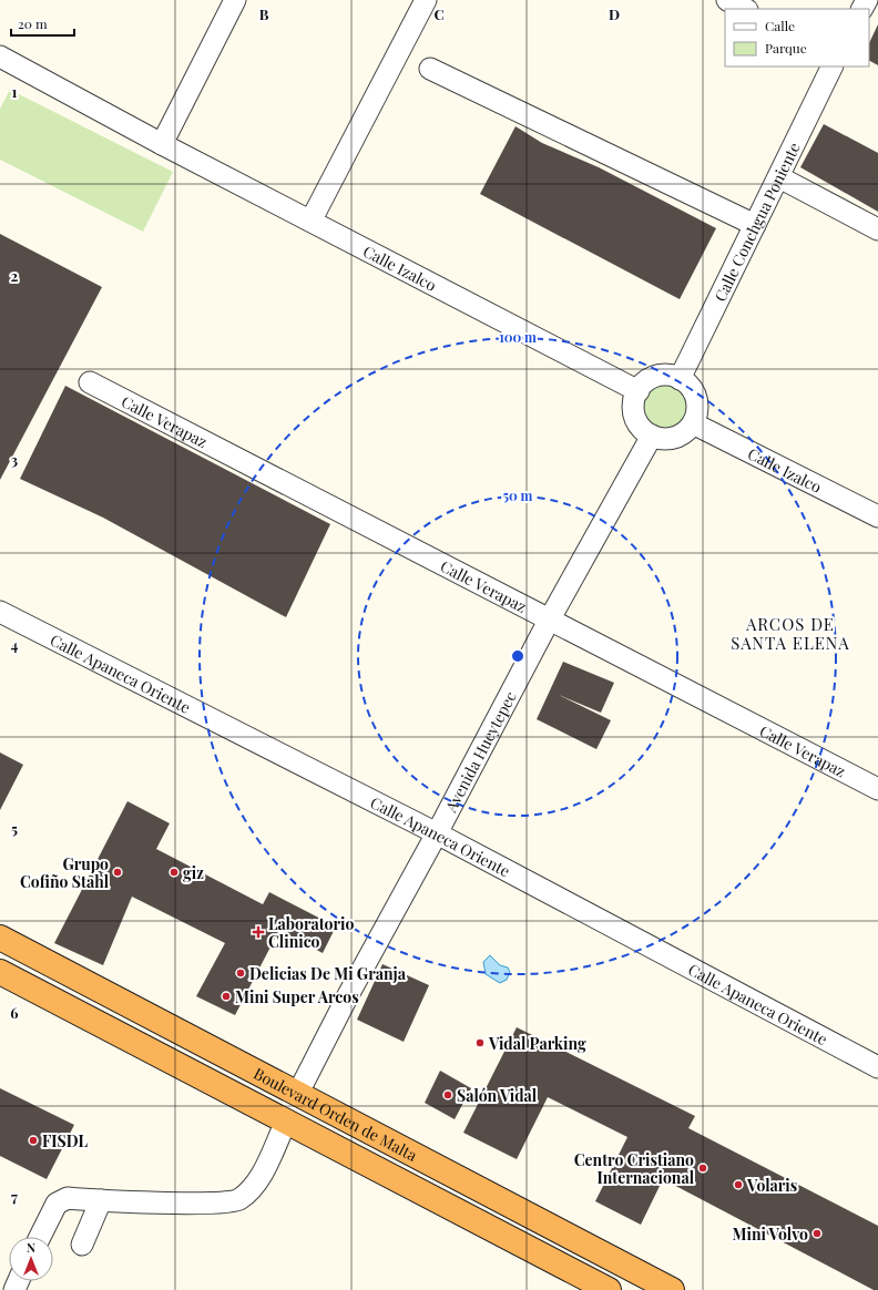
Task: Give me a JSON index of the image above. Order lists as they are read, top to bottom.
{
  "streets": {
    "highway": ["Boulevard Orden de Malta"],
    "street": [
      "Calle Conchgua Poniente",
      "Calle Izalco",
      "Calle Verapaz",
      "Calle Apaneca Oriente",
      "Avenida Hueytepec"
    ]
  },
  "crossings": [
    ["Calle Conchgua Poniente", "Calle Izalco"],
    ["Calle Conchgua Poniente", "Avenida Hueytepec"],
    ["Calle Izalco", "Avenida Hueytepec"],
    ["Calle Verapaz", "Avenida Hueytepec"],
    ["Calle Apaneca Oriente", "Avenida Hueytepec"],
    ["Avenida Hueytepec", "Boulevard Orden de Malta"]
  ],
  "districts": ["ARCOS DE SANTA ELENA"],
  "places": {
    "other": [
      "Grupo Cofiño Stahl",
      "giz",
      "Delicias De Mi Granja",
      "Mini Super Arcos",
      "Vidal Parking",
      "Salón Vidal",
      "FISDL",
      "Centro Cristiano Internacional",
      "Volaris",
      "Mini Volvo"
    ],
    "health": ["Laboratorio Clinico"]
  },
  "legend": ["Calle", "Parque"],
  "scale_bar": "20 m",
  "north": "top",
  "grid": {
    "columns": ["B", "C", "D"],
    "rows": [
      "1",
      "2",
      "3",
      "4",
      "5",
      "6",
      "7"
    ]
  },
  "rings": ["100 m", "50 m"]
}
